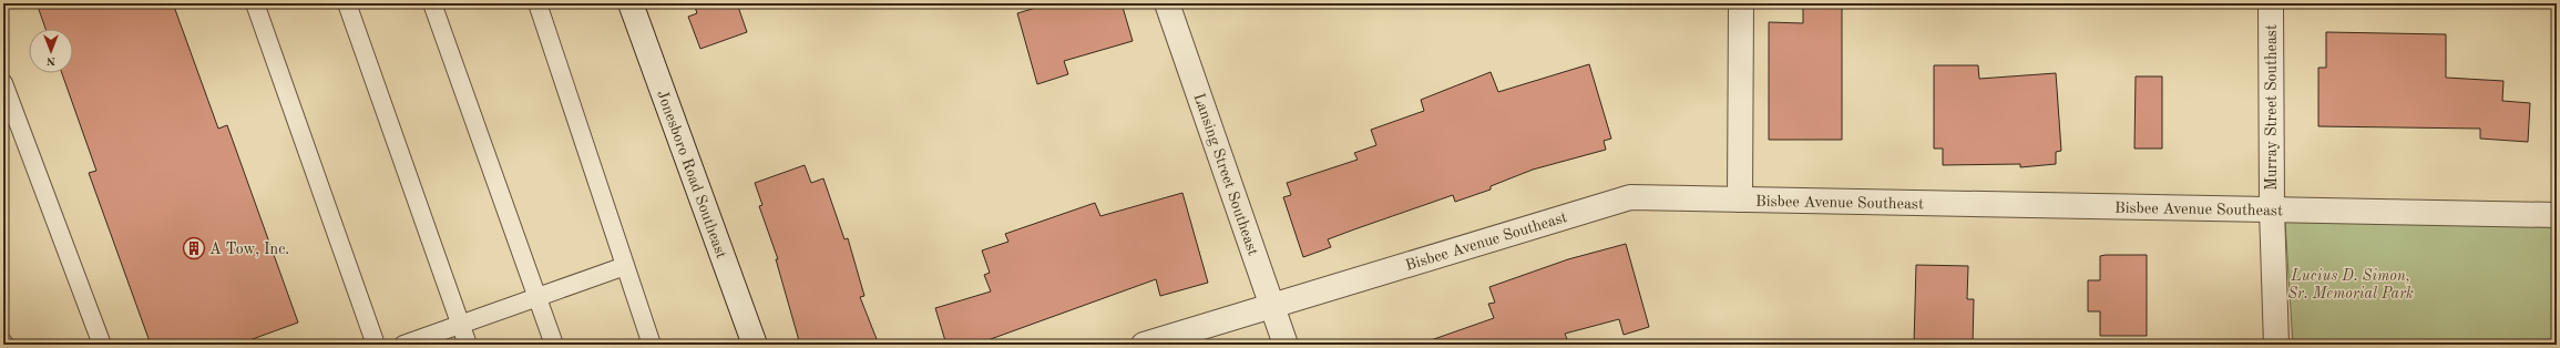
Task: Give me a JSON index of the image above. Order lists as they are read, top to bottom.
{
  "streets": {
    "street": [
      "Murray Street Southeast",
      "Jonesboro Road Southeast",
      "Lansing Street Southeast",
      "Bisbee Avenue Southeast"
    ]
  },
  "crossings": [
    ["Murray Street Southeast", "Bisbee Avenue Southeast"],
    ["Lansing Street Southeast", "Bisbee Avenue Southeast"]
  ],
  "parks": ["Lucius D. Simon, Sr. Memorial Park"],
  "places": {
    "building": ["A Tow, Inc."]
  },
  "north": "bottom"
}
